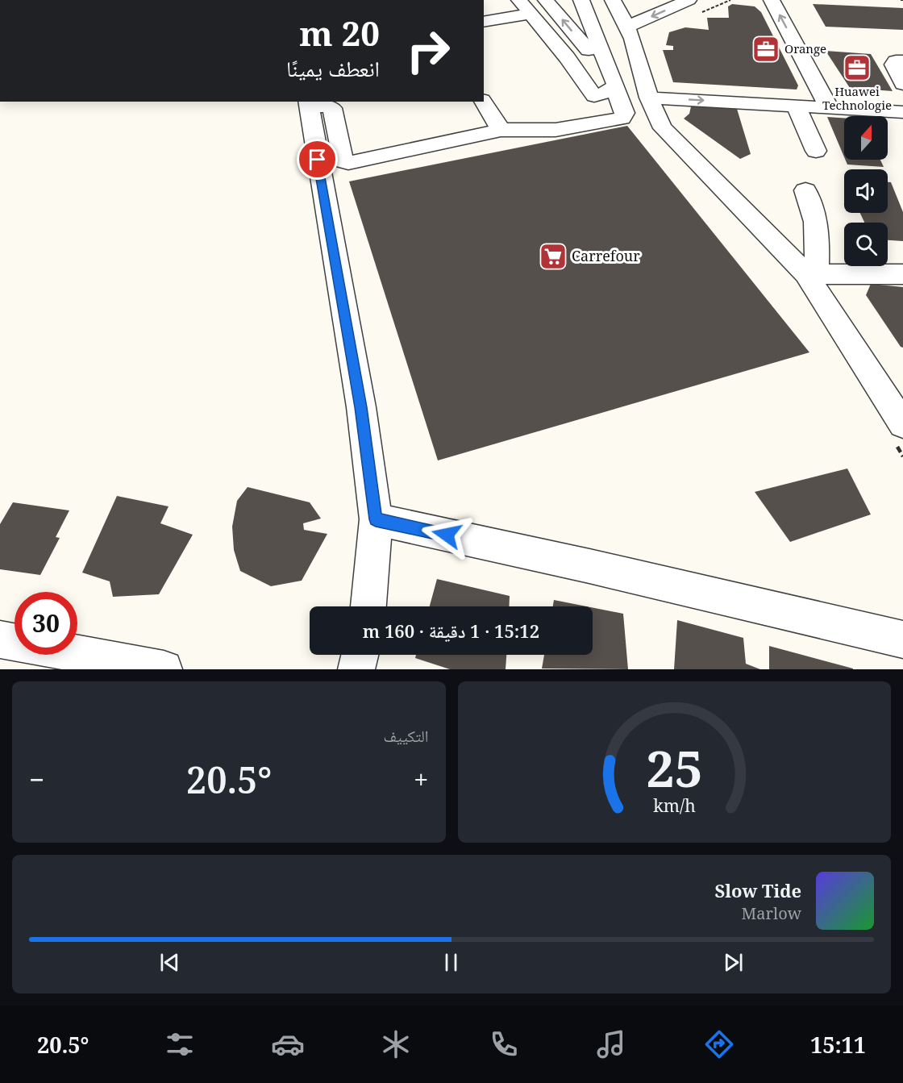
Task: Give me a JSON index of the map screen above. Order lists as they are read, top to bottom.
{
  "places": {
    "office": ["Orange", "Huawei Technologie"],
    "supermarket": ["Carrefour"]
  },
  "north": "top",
  "page": {
    "turn": ["20 m", "انعطف يمينًا"],
    "limit": "30",
    "trip": "15:12 · 1 دقيقة · 160 m",
    "tile": "التكييف",
    "heat": ["−", "20.5°", "+"],
    "song": ["Slow Tide", "Marlow"],
    "tabs": ["15:11", "20.5°"],
    "gauge": ["25", "km/h"]
  }
}
